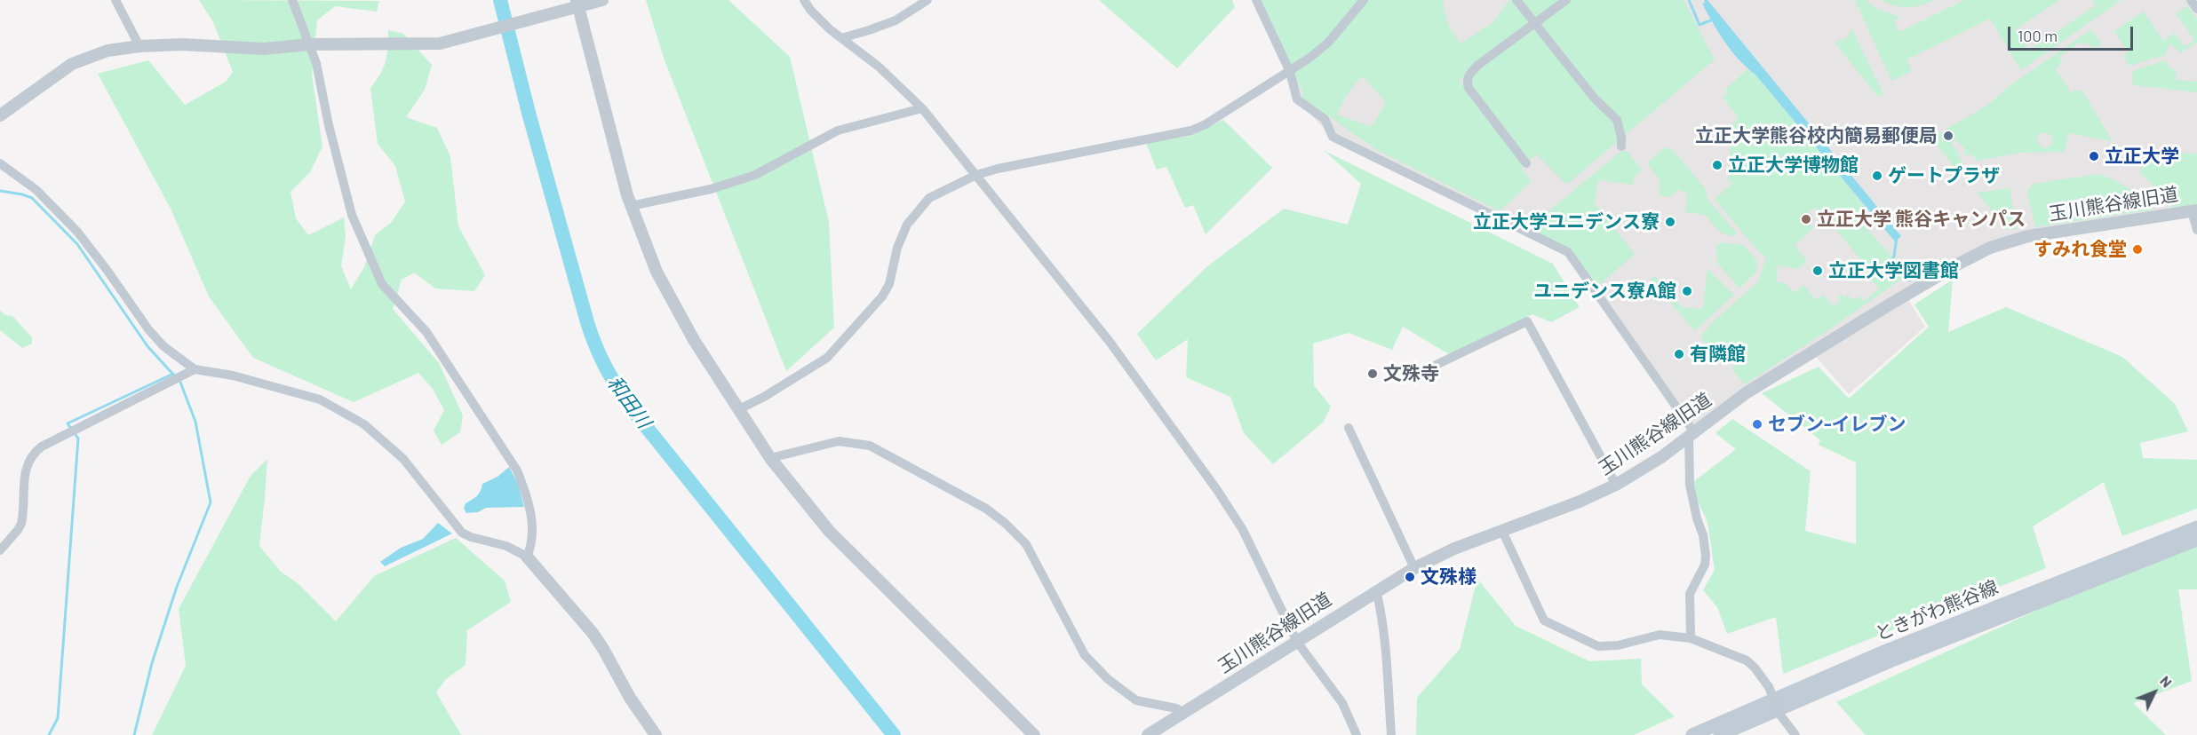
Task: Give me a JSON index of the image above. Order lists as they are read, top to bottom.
{
  "streets": {
    "main road": ["ときがわ熊谷線"],
    "street": ["玉川熊谷線旧道"]
  },
  "water": ["和田川"],
  "places": [
    "立正大学熊谷校内簡易郵便局",
    "立正大学",
    "立正大学博物館",
    "ゲートプラザ",
    "立正大学 熊谷キャンパス",
    "立正大学ユニデンス寮",
    "すみれ食堂",
    "立正大学図書館",
    "ユニデンス寮A館",
    "有隣館",
    "文殊寺",
    "セブン-イレブン",
    "文殊様"
  ],
  "scale_bar": "100 m",
  "north": "top right"
}
